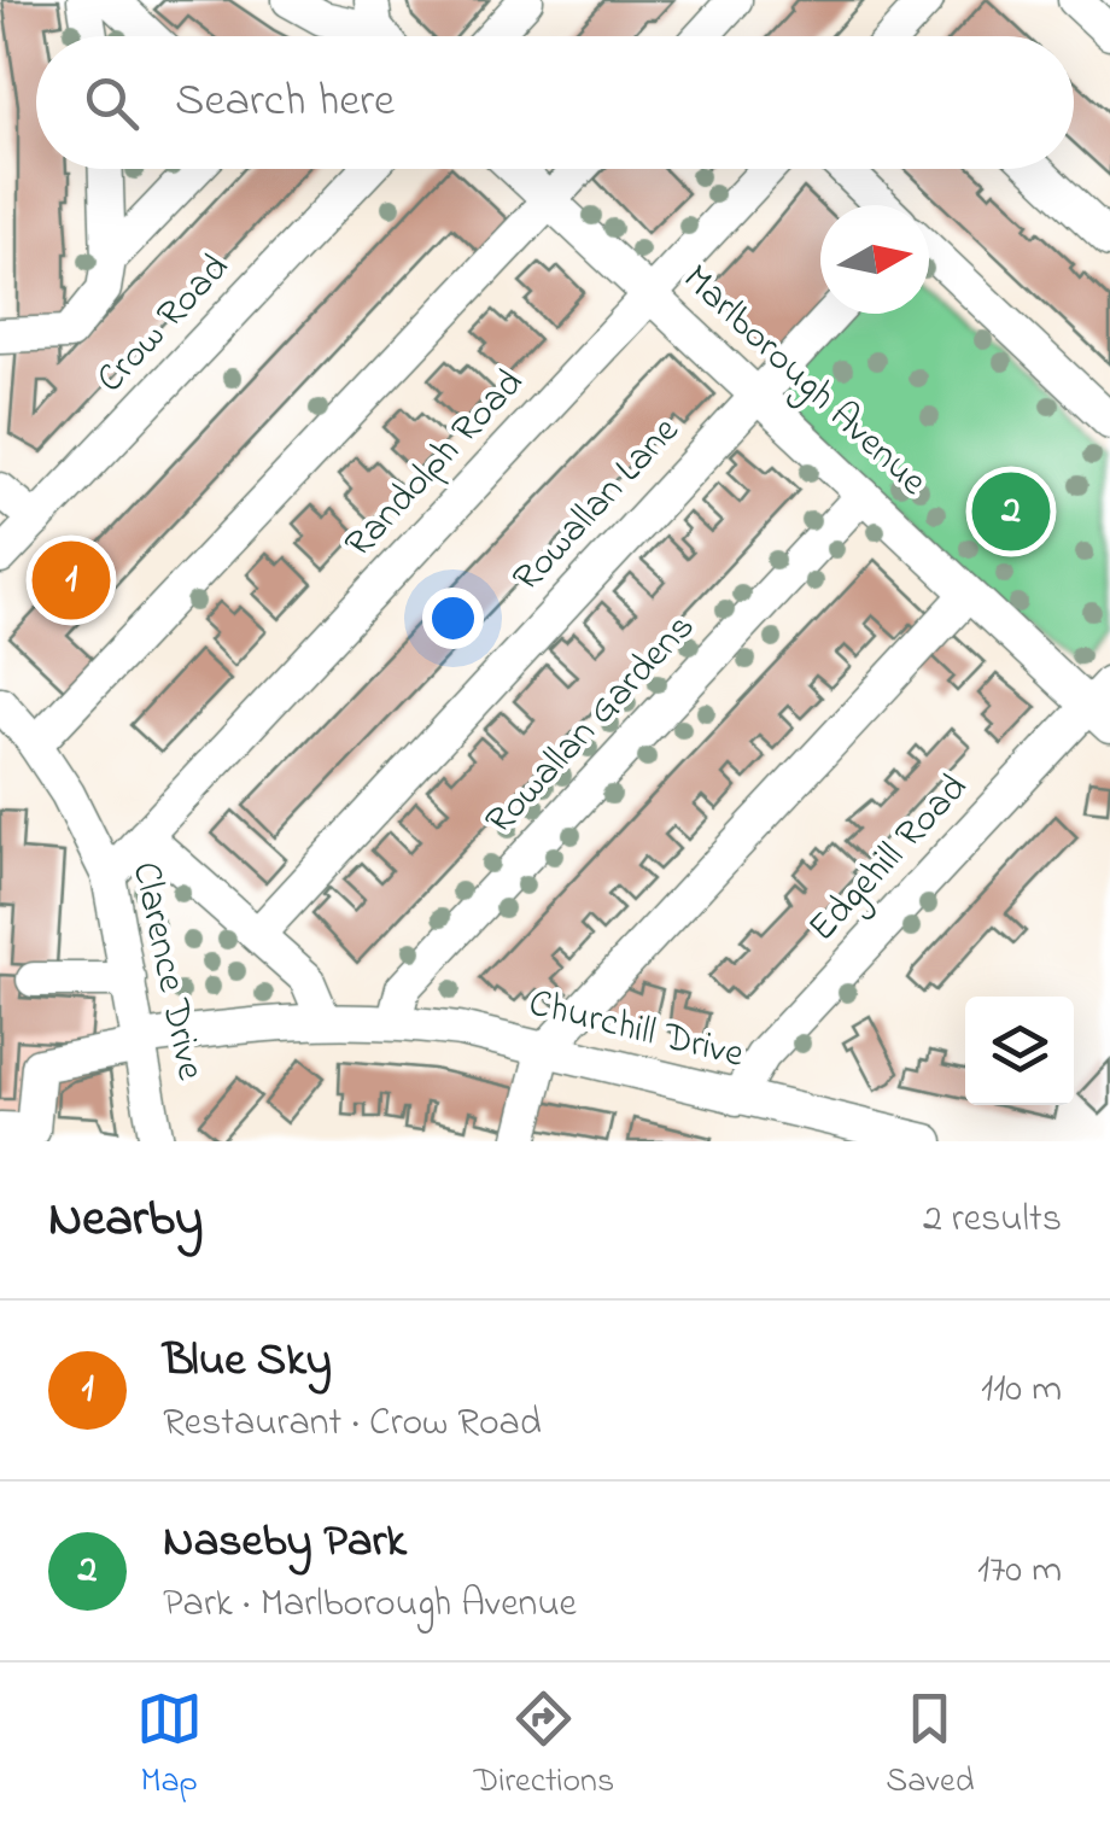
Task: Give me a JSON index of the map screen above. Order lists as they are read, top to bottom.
{
  "streets": {
    "street": [
      "Crow Road",
      "Marlborough Avenue",
      "Randolph Road",
      "Rowallan Lane",
      "Rowallan Gardens",
      "Edgehill Road",
      "Clarence Drive",
      "Churchill Drive"
    ]
  },
  "crossings": [
    ["Marlborough Avenue", "Randolph Road"],
    ["Marlborough Avenue", "Rowallan Lane"],
    ["Marlborough Avenue", "Rowallan Gardens"],
    ["Marlborough Avenue", "Edgehill Road"],
    ["Rowallan Gardens", "Churchill Drive"],
    ["Edgehill Road", "Churchill Drive"],
    ["Clarence Drive", "Churchill Drive"]
  ],
  "north": "right",
  "page": {
    "search": "Search here",
    "pins": ["2", "1"],
    "heading": ["Nearby", "2 results"],
    "list": [
      {
        "mark": "1",
        "name": "Blue Sky",
        "note": "Restaurant · Crow Road",
        "value": "110 m"
      },
      {
        "mark": "2",
        "name": "Naseby Park",
        "note": "Park · Marlborough Avenue",
        "value": "170 m"
      }
    ],
    "nav": ["Map", "Directions", "Saved"]
  }
}
